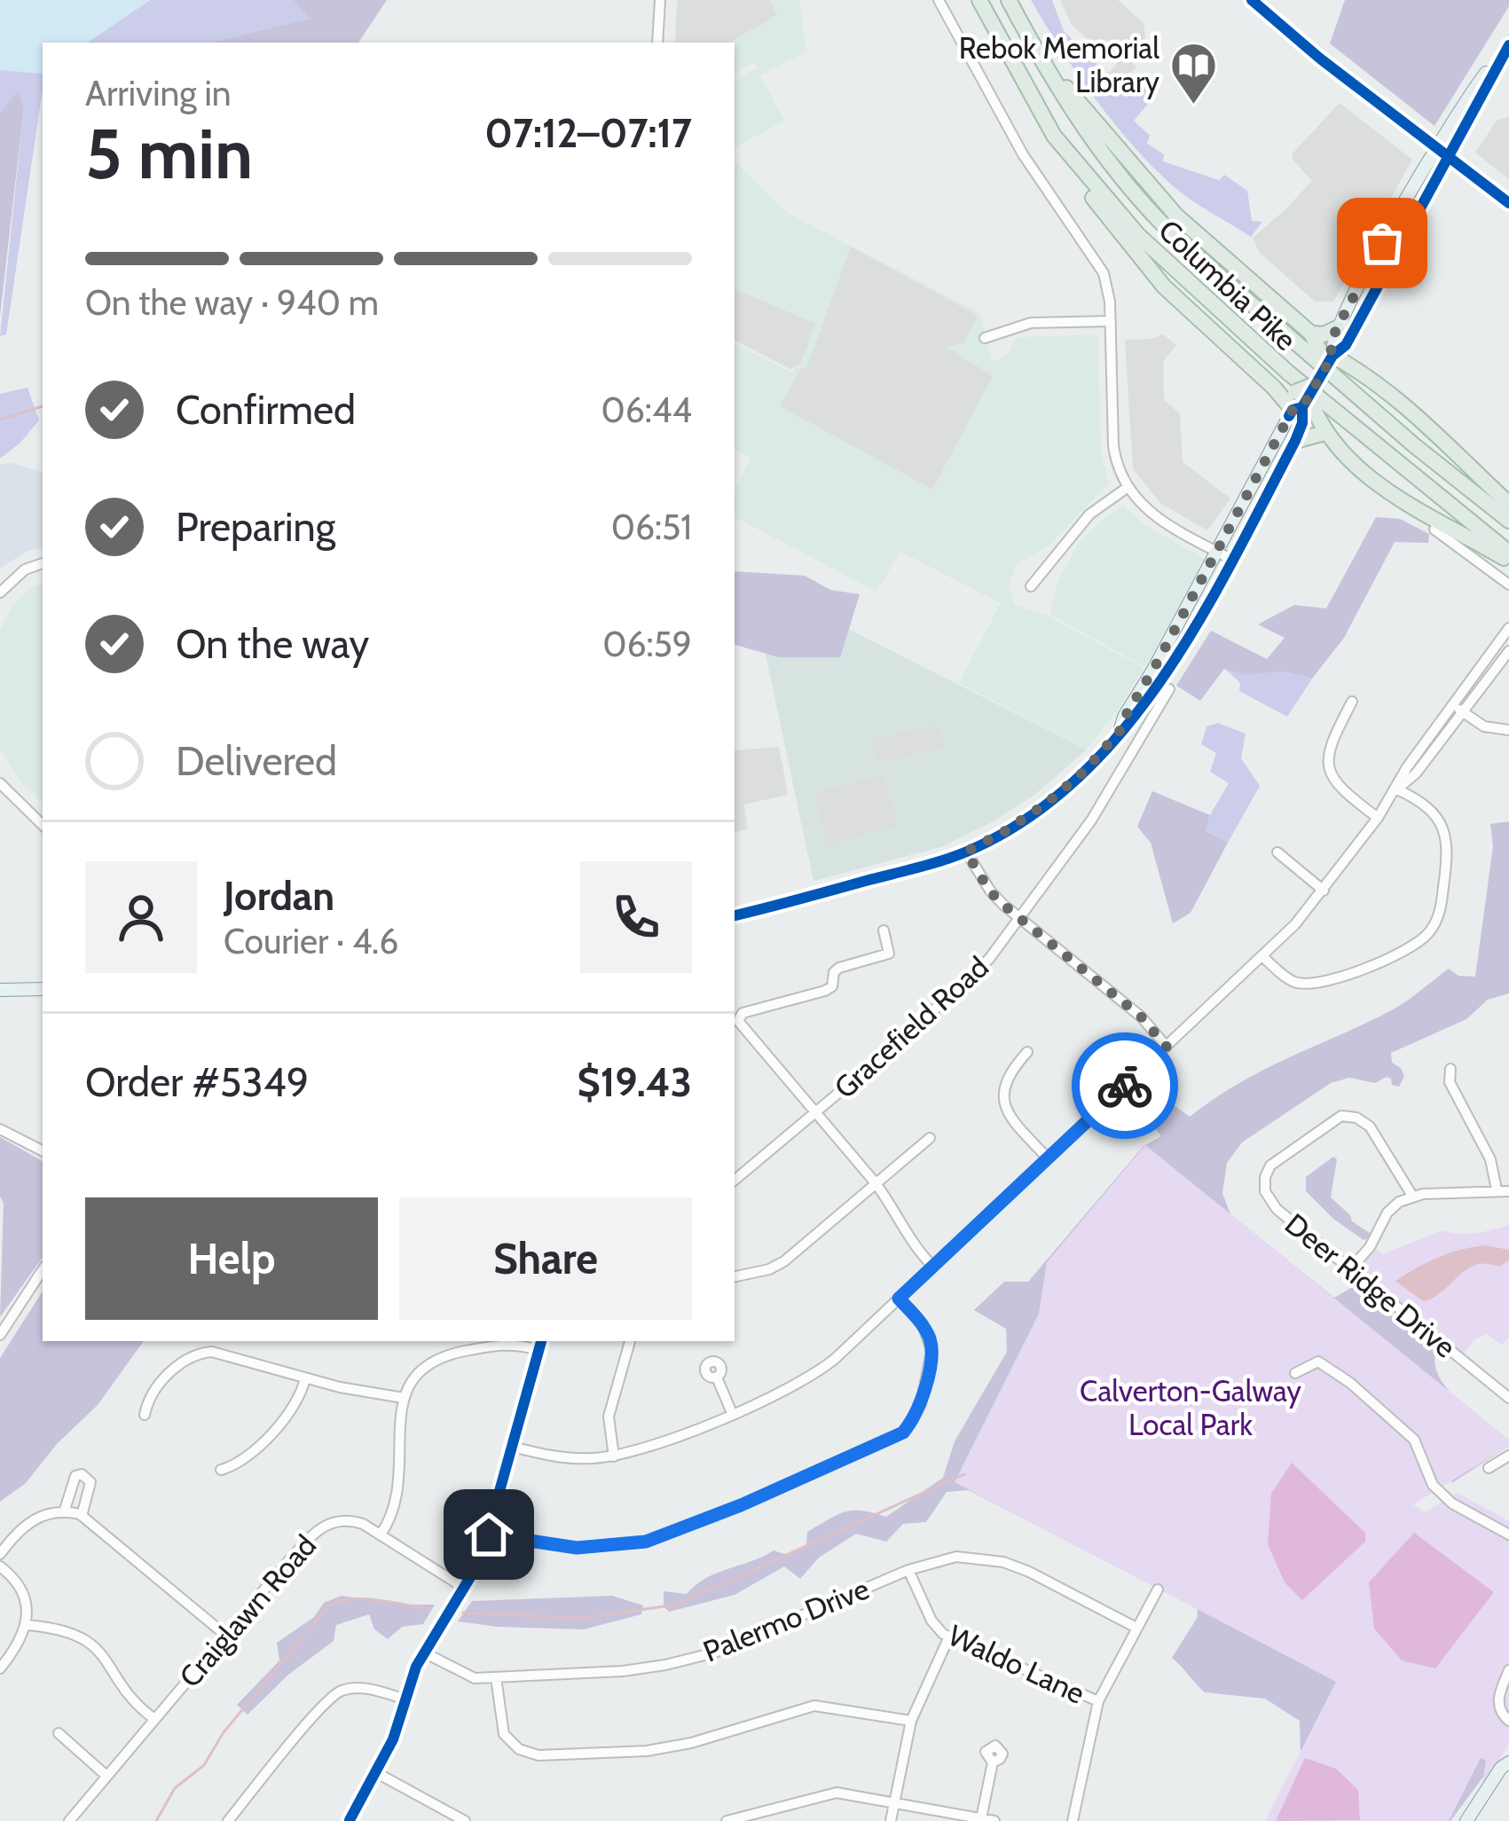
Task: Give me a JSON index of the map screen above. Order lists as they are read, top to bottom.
{
  "streets": {
    "highway": ["Columbia Pike"],
    "street": [
      "Gracefield Road",
      "Deer Ridge Drive",
      "Craiglawn Road",
      "Palermo Drive",
      "Waldo Lane"
    ]
  },
  "crossings": [
    ["Palermo Drive", "Waldo Lane"]
  ],
  "parks": ["Calverton-Galway Local Park"],
  "places": {
    "library": ["Rebok Memorial Library"]
  },
  "page": {
    "heading": ["5 min", "Arriving in", "07:12–07:17"],
    "panel": [
      "Jordan",
      "Courier · 4.6",
      "Order #5349",
      "$19.43"
    ],
    "bar": "On the way · 940 m",
    "list": [
      ["Confirmed", "06:44"],
      ["Preparing", "06:51"],
      ["On the way", "06:59"],
      "Delivered"
    ],
    "buttons": ["Help", "Share"]
  }
}
